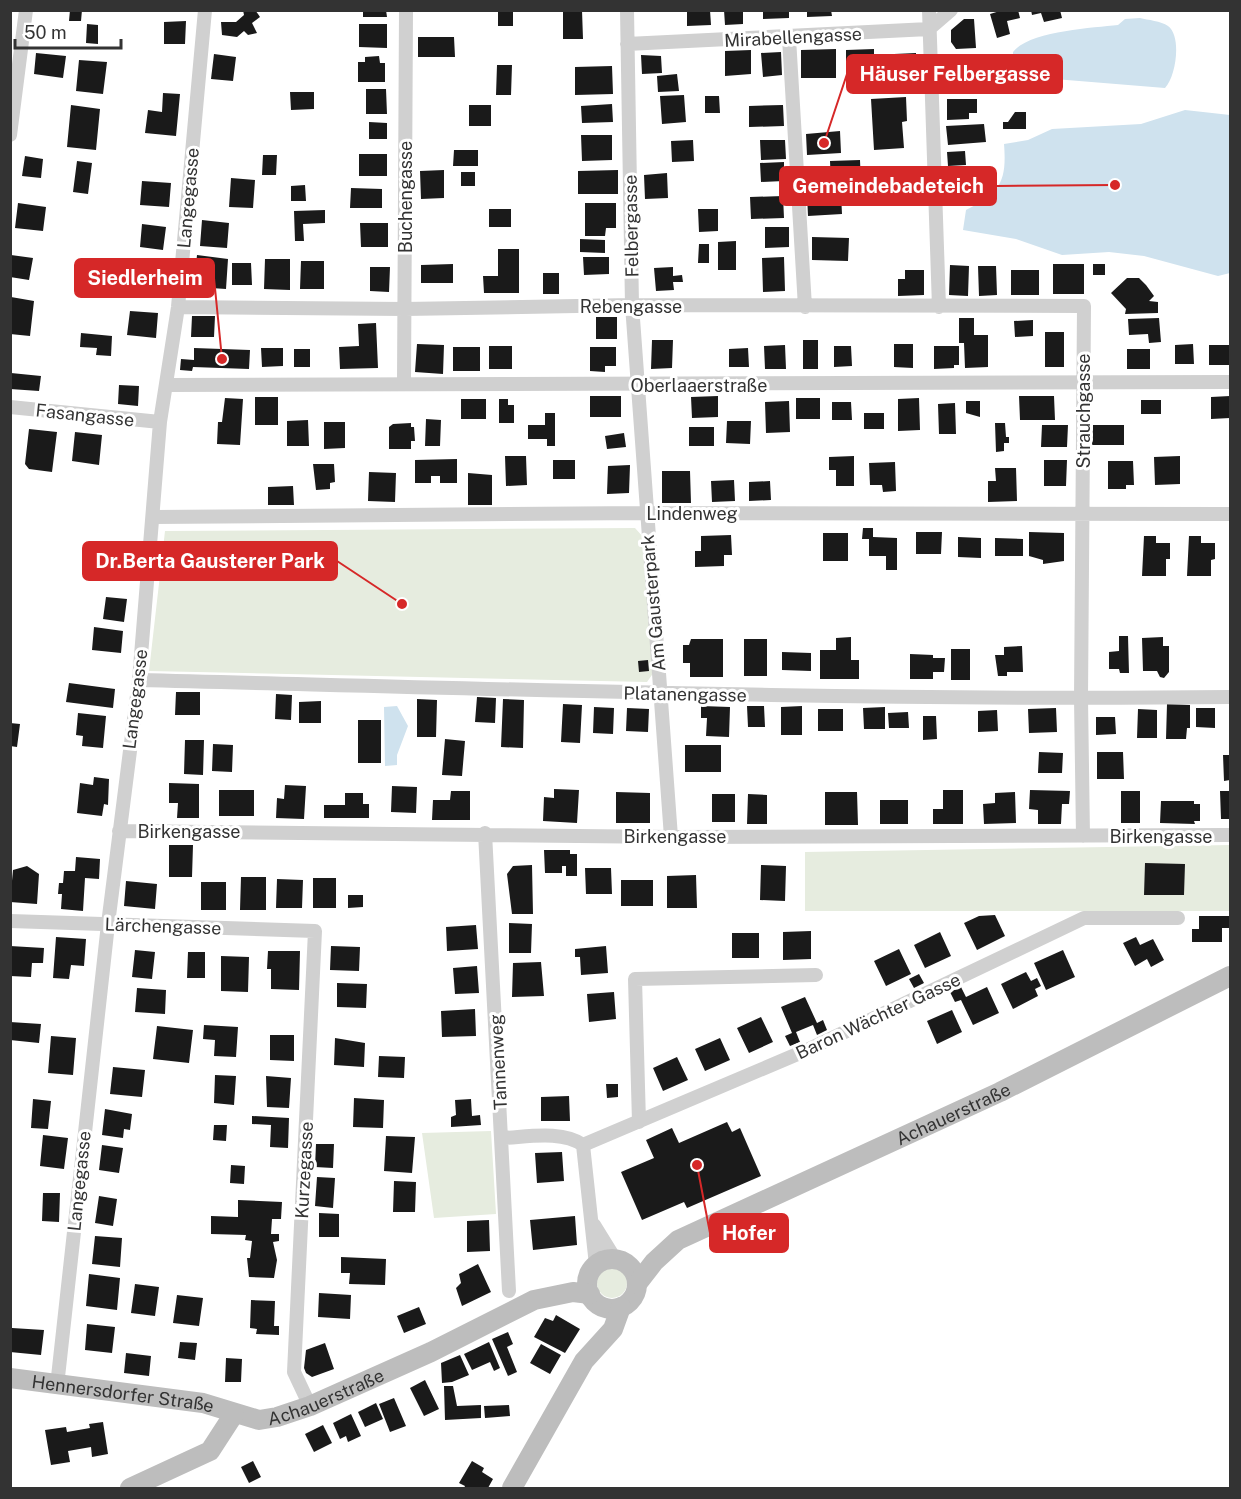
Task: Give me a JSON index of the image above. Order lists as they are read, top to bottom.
{
  "streets": {
    "street": [
      "Mirabellengasse",
      "Buchengasse",
      "Langegasse",
      "Felbergasse",
      "Rebengasse",
      "Oberlaaerstraße",
      "Strauchgasse",
      "Fasangasse",
      "Lindenweg",
      "Am Gausterpark",
      "Platanengasse",
      "Birkengasse",
      "Lärchengasse",
      "Baron Wächter Gasse",
      "Tannenweg",
      "Achauerstraße",
      "Kurzegasse",
      "Hennersdorfer Straße"
    ]
  },
  "crossings": [
    ["Mirabellengasse", "Felbergasse"],
    ["Buchengasse", "Rebengasse"],
    ["Buchengasse", "Oberlaaerstraße"],
    ["Langegasse", "Rebengasse"],
    ["Langegasse", "Oberlaaerstraße"],
    ["Langegasse", "Fasangasse"],
    ["Langegasse", "Lindenweg"],
    ["Langegasse", "Platanengasse"],
    ["Langegasse", "Birkengasse"],
    ["Langegasse", "Lärchengasse"],
    ["Langegasse", "Hennersdorfer Straße"],
    ["Felbergasse", "Rebengasse"],
    ["Felbergasse", "Oberlaaerstraße"],
    ["Felbergasse", "Lindenweg"],
    ["Felbergasse", "Am Gausterpark"],
    ["Rebengasse", "Strauchgasse"],
    ["Oberlaaerstraße", "Strauchgasse"],
    ["Strauchgasse", "Lindenweg"],
    ["Strauchgasse", "Platanengasse"],
    ["Lindenweg", "Am Gausterpark"],
    ["Am Gausterpark", "Platanengasse"],
    ["Am Gausterpark", "Birkengasse"],
    ["Birkengasse", "Tannenweg"],
    ["Lärchengasse", "Kurzegasse"],
    ["Achauerstraße", "Kurzegasse"],
    ["Achauerstraße", "Hennersdorfer Straße"]
  ],
  "places": [
    "Häuser Felbergasse",
    "Gemeindebadeteich",
    "Siedlerheim",
    "Dr.Berta Gausterer Park",
    "Hofer"
  ],
  "scale_bar": "50 m"
}
